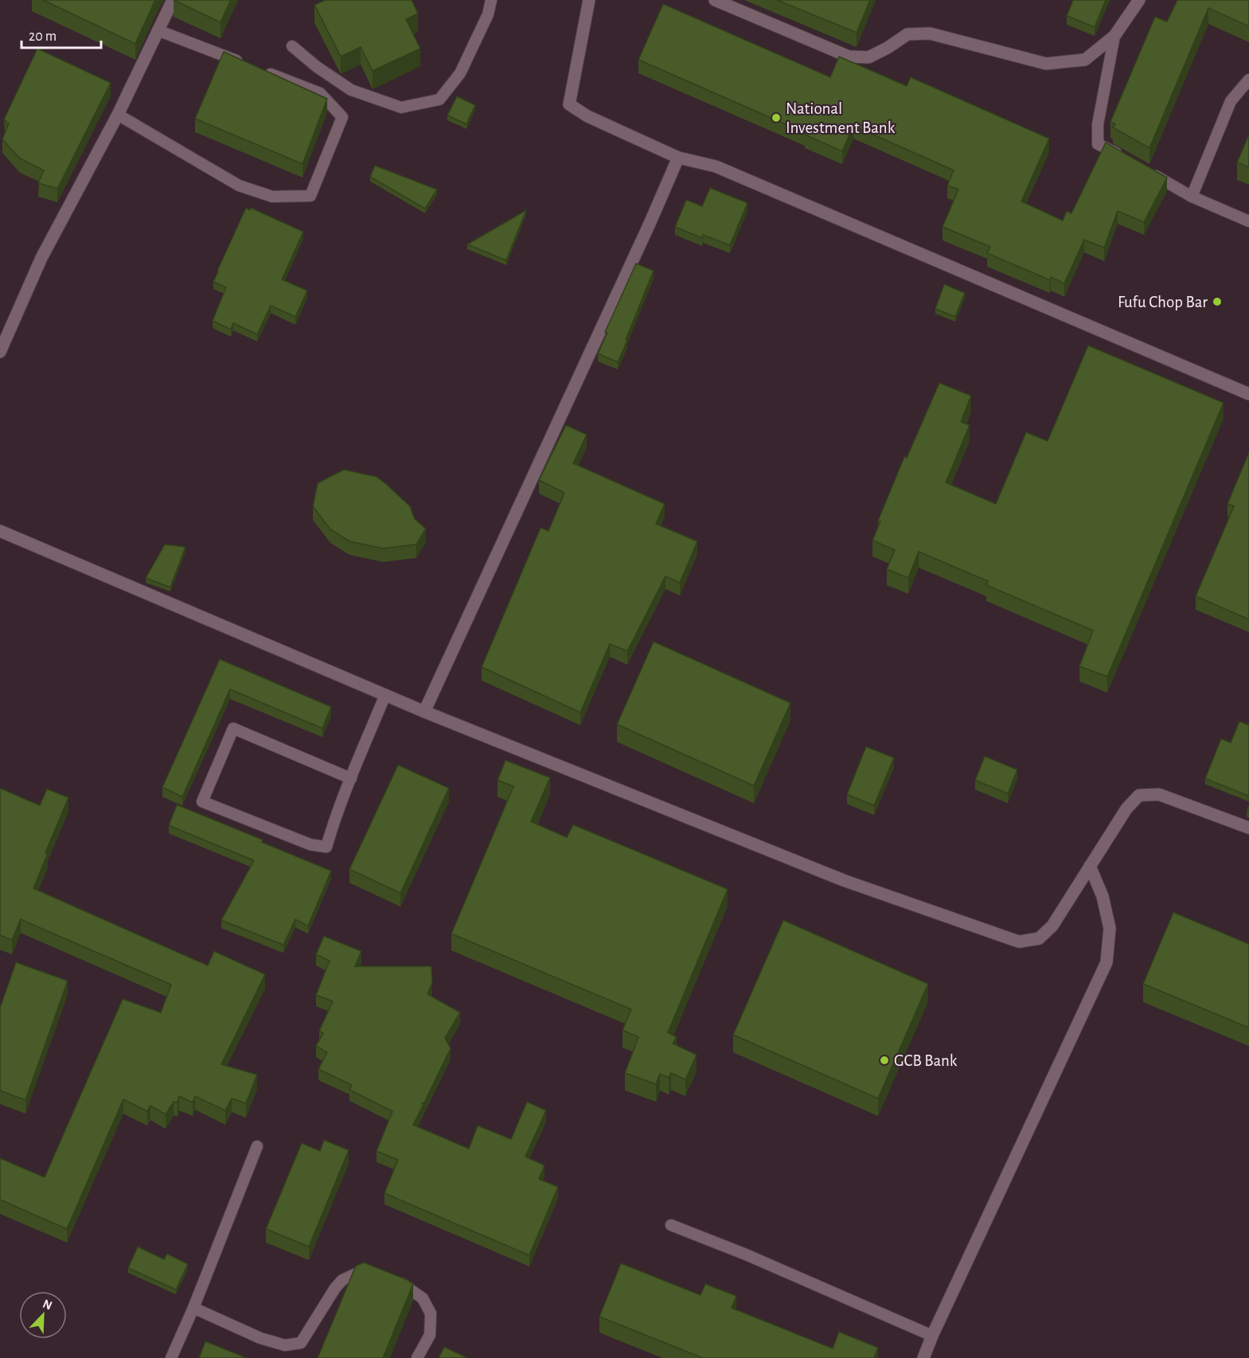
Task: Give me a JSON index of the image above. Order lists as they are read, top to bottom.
{
  "places": ["National Investment Bank", "Fufu Chop Bar", "GCB Bank"],
  "scale_bar": "20 m",
  "north": "top right"
}
